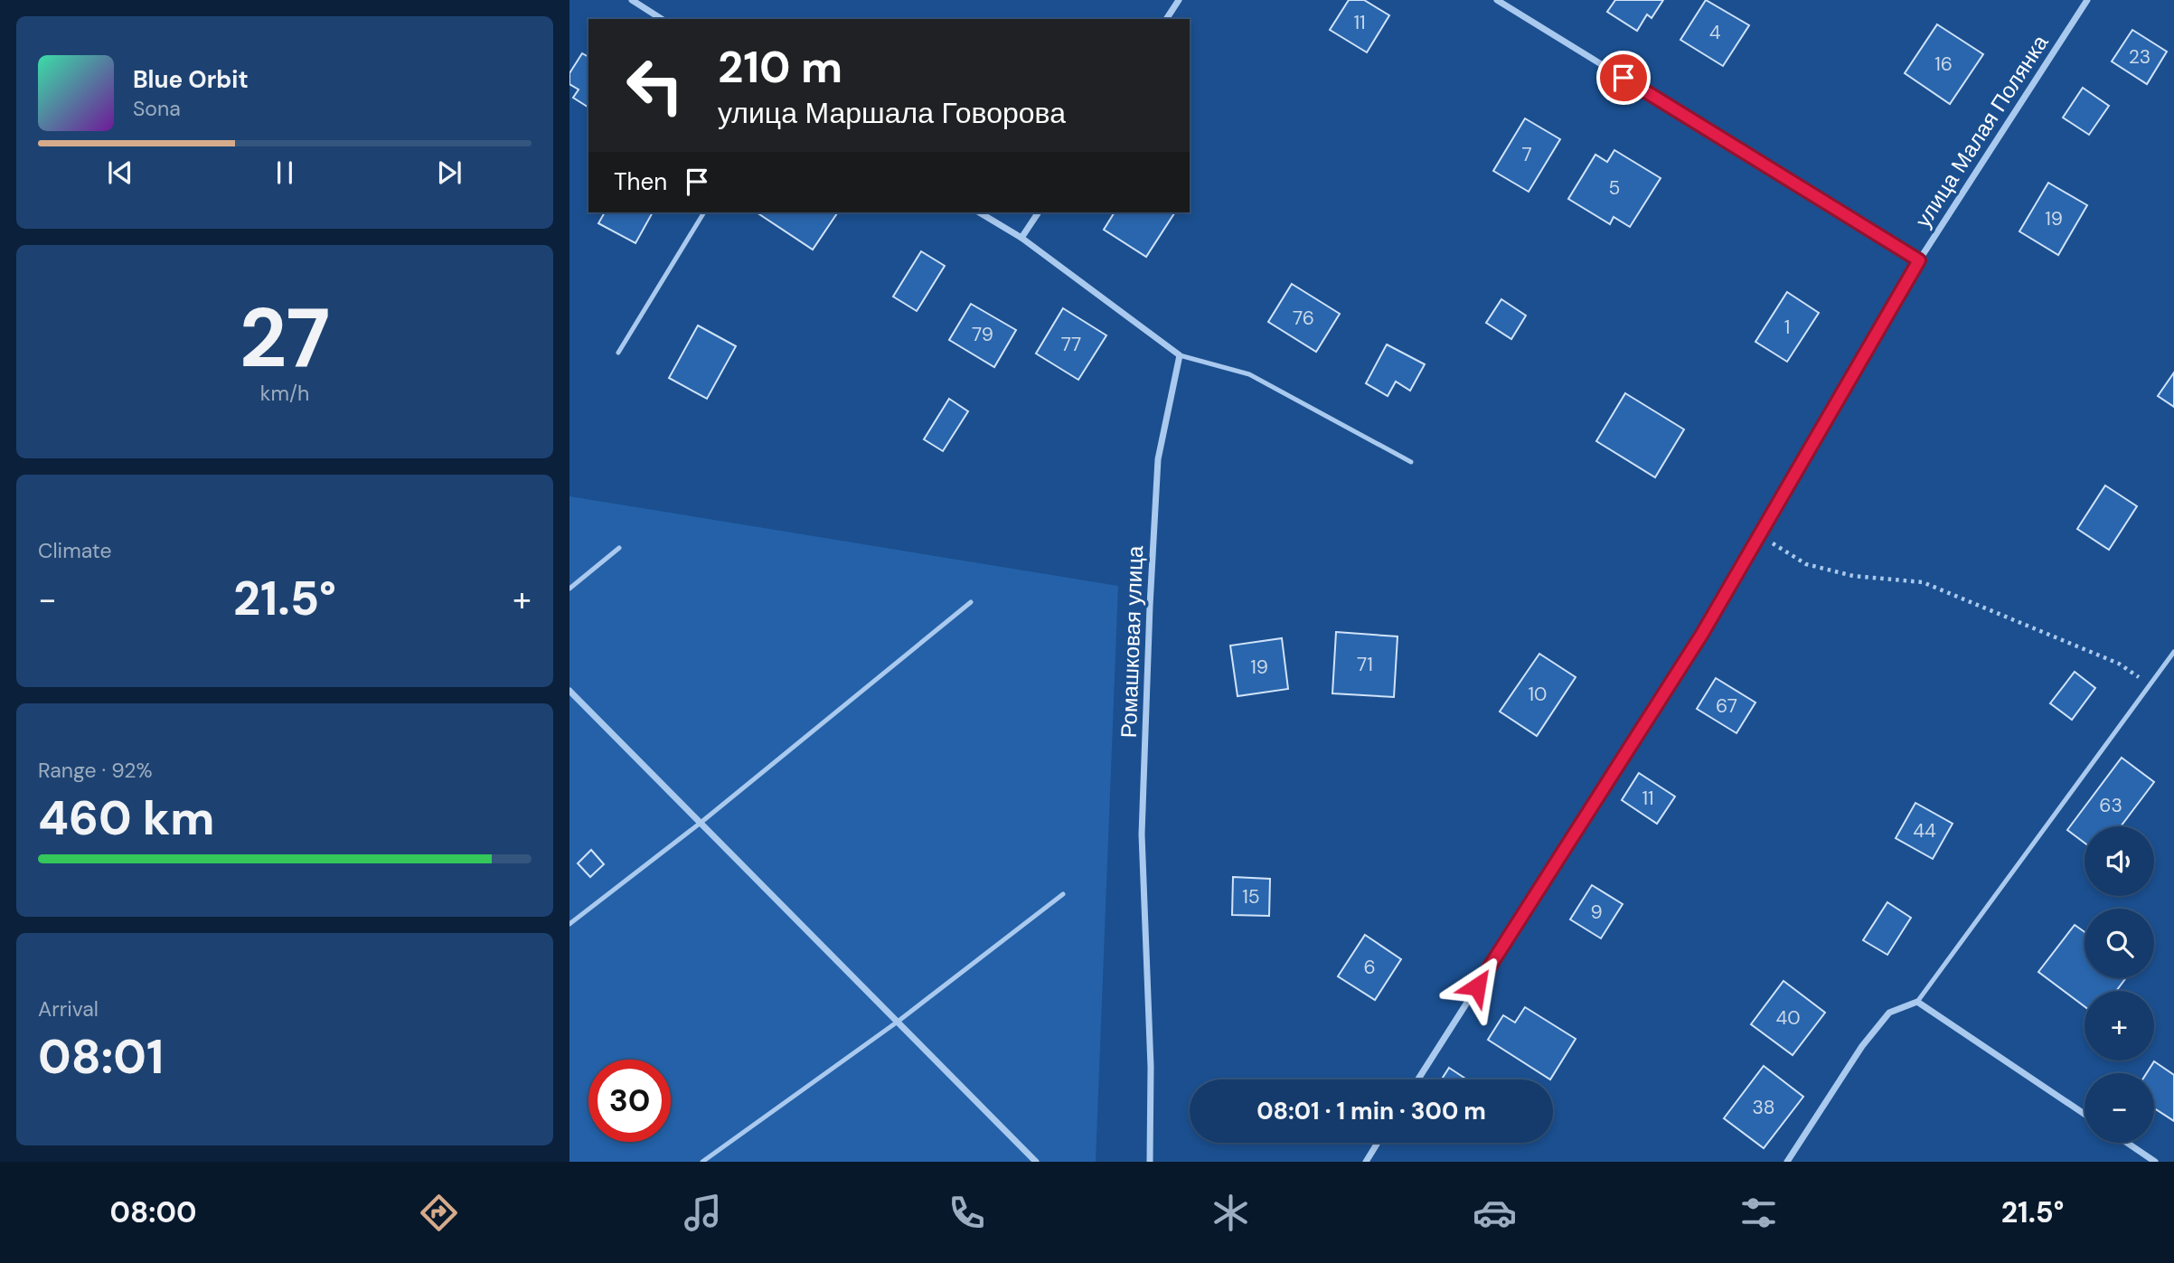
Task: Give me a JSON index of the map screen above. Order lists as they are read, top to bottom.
{
  "streets": {
    "street": ["улица Малая Полянка", "Ромашковая улица"]
  },
  "house_numbers": [
    "11",
    "4",
    "23",
    "16",
    "7",
    "5",
    "19",
    "76",
    "1",
    "79",
    "77",
    "71",
    "19",
    "10",
    "67",
    "11",
    "63",
    "44",
    "15",
    "9",
    "6",
    "40",
    "38"
  ],
  "page": {
    "turn": ["210 m", "улица Маршала Говорова"],
    "song": ["Blue Orbit", "Sona"],
    "then": "Then",
    "tile": [
      ["27", "km/h"],
      "Climate",
      ["Range · 92%", "460 km"],
      ["Arrival", "08:01"]
    ],
    "heat": ["−", "21.5°", "+"],
    "map_buttons": ["+", "−"],
    "limit": "30",
    "trip": "08:01 · 1 min · 300 m",
    "tabs": ["08:00", "21.5°"]
  }
}
